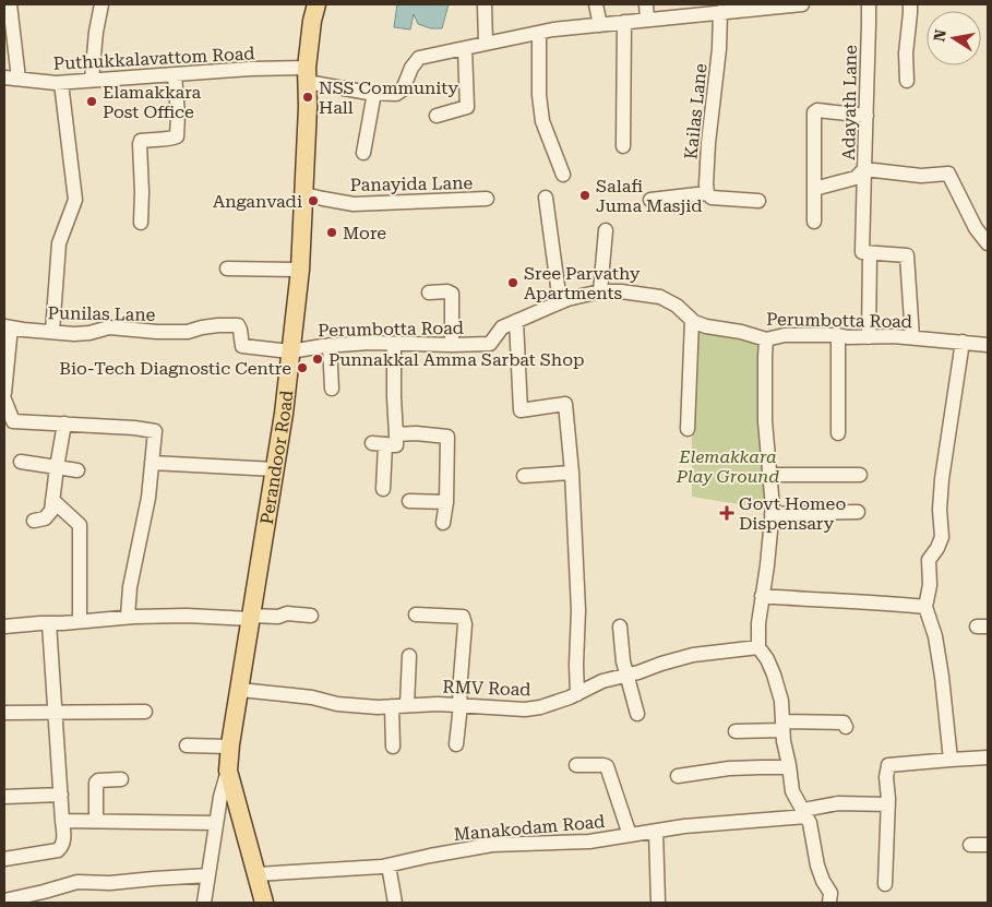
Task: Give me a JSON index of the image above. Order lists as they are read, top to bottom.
{
  "streets": {
    "main road": ["Perandoor Road"],
    "street": [
      "Puthukkalavattom Road",
      "Adayath Lane",
      "Kailas Lane",
      "Panayida Lane",
      "Punilas Lane",
      "Perumbotta Road",
      "RMV Road",
      "Manakodam Road"
    ]
  },
  "crossings": [
    ["Puthukkalavattom Road", "Perandoor Road"],
    ["Panayida Lane", "Perandoor Road"],
    ["Punilas Lane", "Perumbotta Road"],
    ["Punilas Lane", "Perandoor Road"],
    ["Perumbotta Road", "Perandoor Road"],
    ["Perandoor Road", "RMV Road"],
    ["Perandoor Road", "Manakodam Road"]
  ],
  "parks": ["Elemakkara Play Ground"],
  "places": {
    "other": [
      "NSS Community Hall",
      "Elamakkara Post Office",
      "Salafi Juma Masjid",
      "Anganvadi",
      "More",
      "Sree Parvathy Apartments",
      "Punnakkal Amma Sarbat Shop",
      "Bio-Tech Diagnostic Centre"
    ],
    "health": ["Govt Homeo Dispensary"]
  },
  "north": "left"
}
